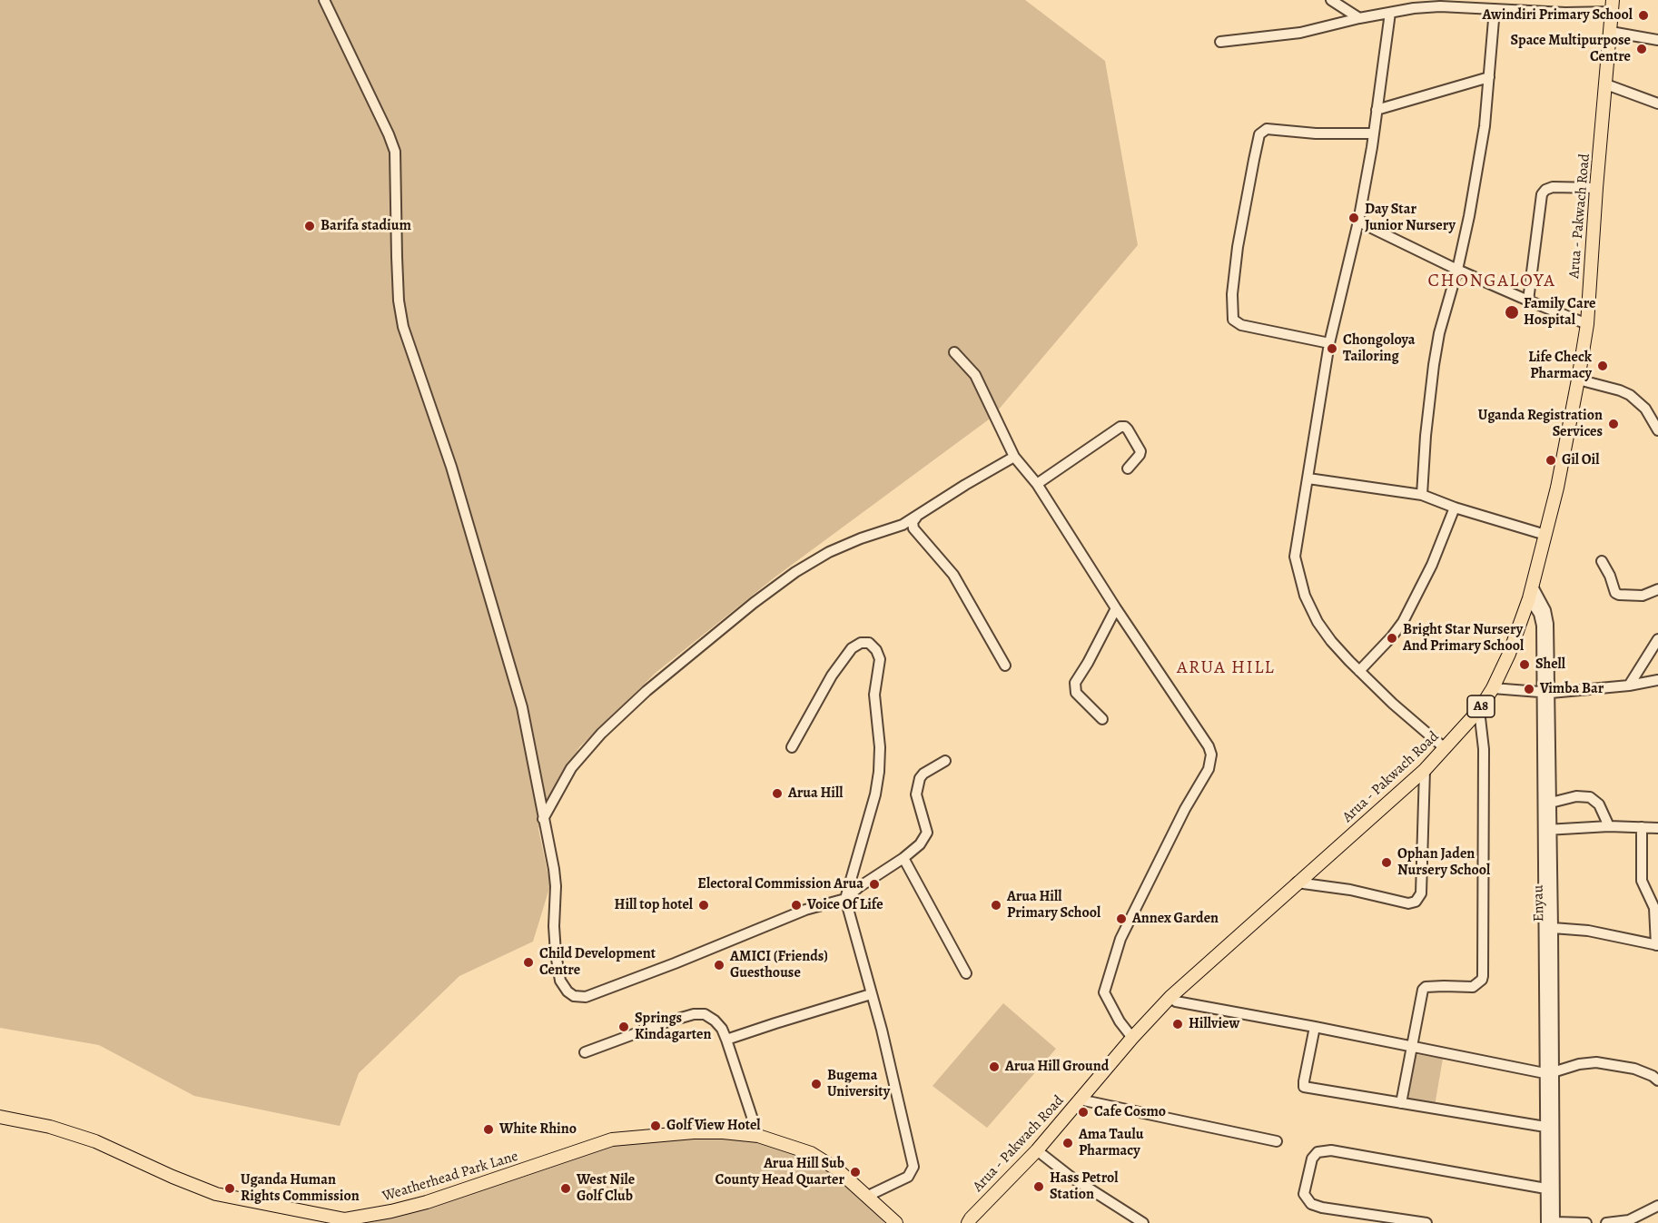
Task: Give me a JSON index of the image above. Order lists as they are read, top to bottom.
{
  "streets": {
    "main road": ["Arua - Pakwach Road", "A8", "Weatherhead Park Lane"],
    "street": ["Enyau"]
  },
  "crossings": [
    ["Arua - Pakwach Road", "Enyau"]
  ],
  "districts": ["CHONGALOYA", "ARUA HILL"],
  "places": [
    "Awindiri Primary School",
    "Space Multipurpose Centre",
    "Day Star Junior Nursery",
    "Barifa stadium",
    "Family Care Hospital",
    "Chongoloya Tailoring",
    "Life Check Pharmacy",
    "Uganda Registration Services",
    "Gil Oil",
    "Bright Star Nursery And Primary School",
    "Shell",
    "Vimba Bar",
    "Arua Hill",
    "Ophan Jaden Nursery School",
    "Electoral Commission Arua",
    "Hill top hotel",
    "Voice Of Life",
    "Arua Hill Primary School",
    "Annex Garden",
    "Child Development Centre",
    "AMICI (Friends) Guesthouse",
    "Hillview",
    "Springs Kindagarten",
    "Arua Hill Ground",
    "Bugema University",
    "Cafe Cosmo",
    "Golf View Hotel",
    "White Rhino",
    "Ama Taulu Pharmacy",
    "Arua Hill Sub County Head Quarter",
    "Hass Petrol Station",
    "Uganda Human Rights Commission",
    "West Nile Golf Club"
  ]
}
